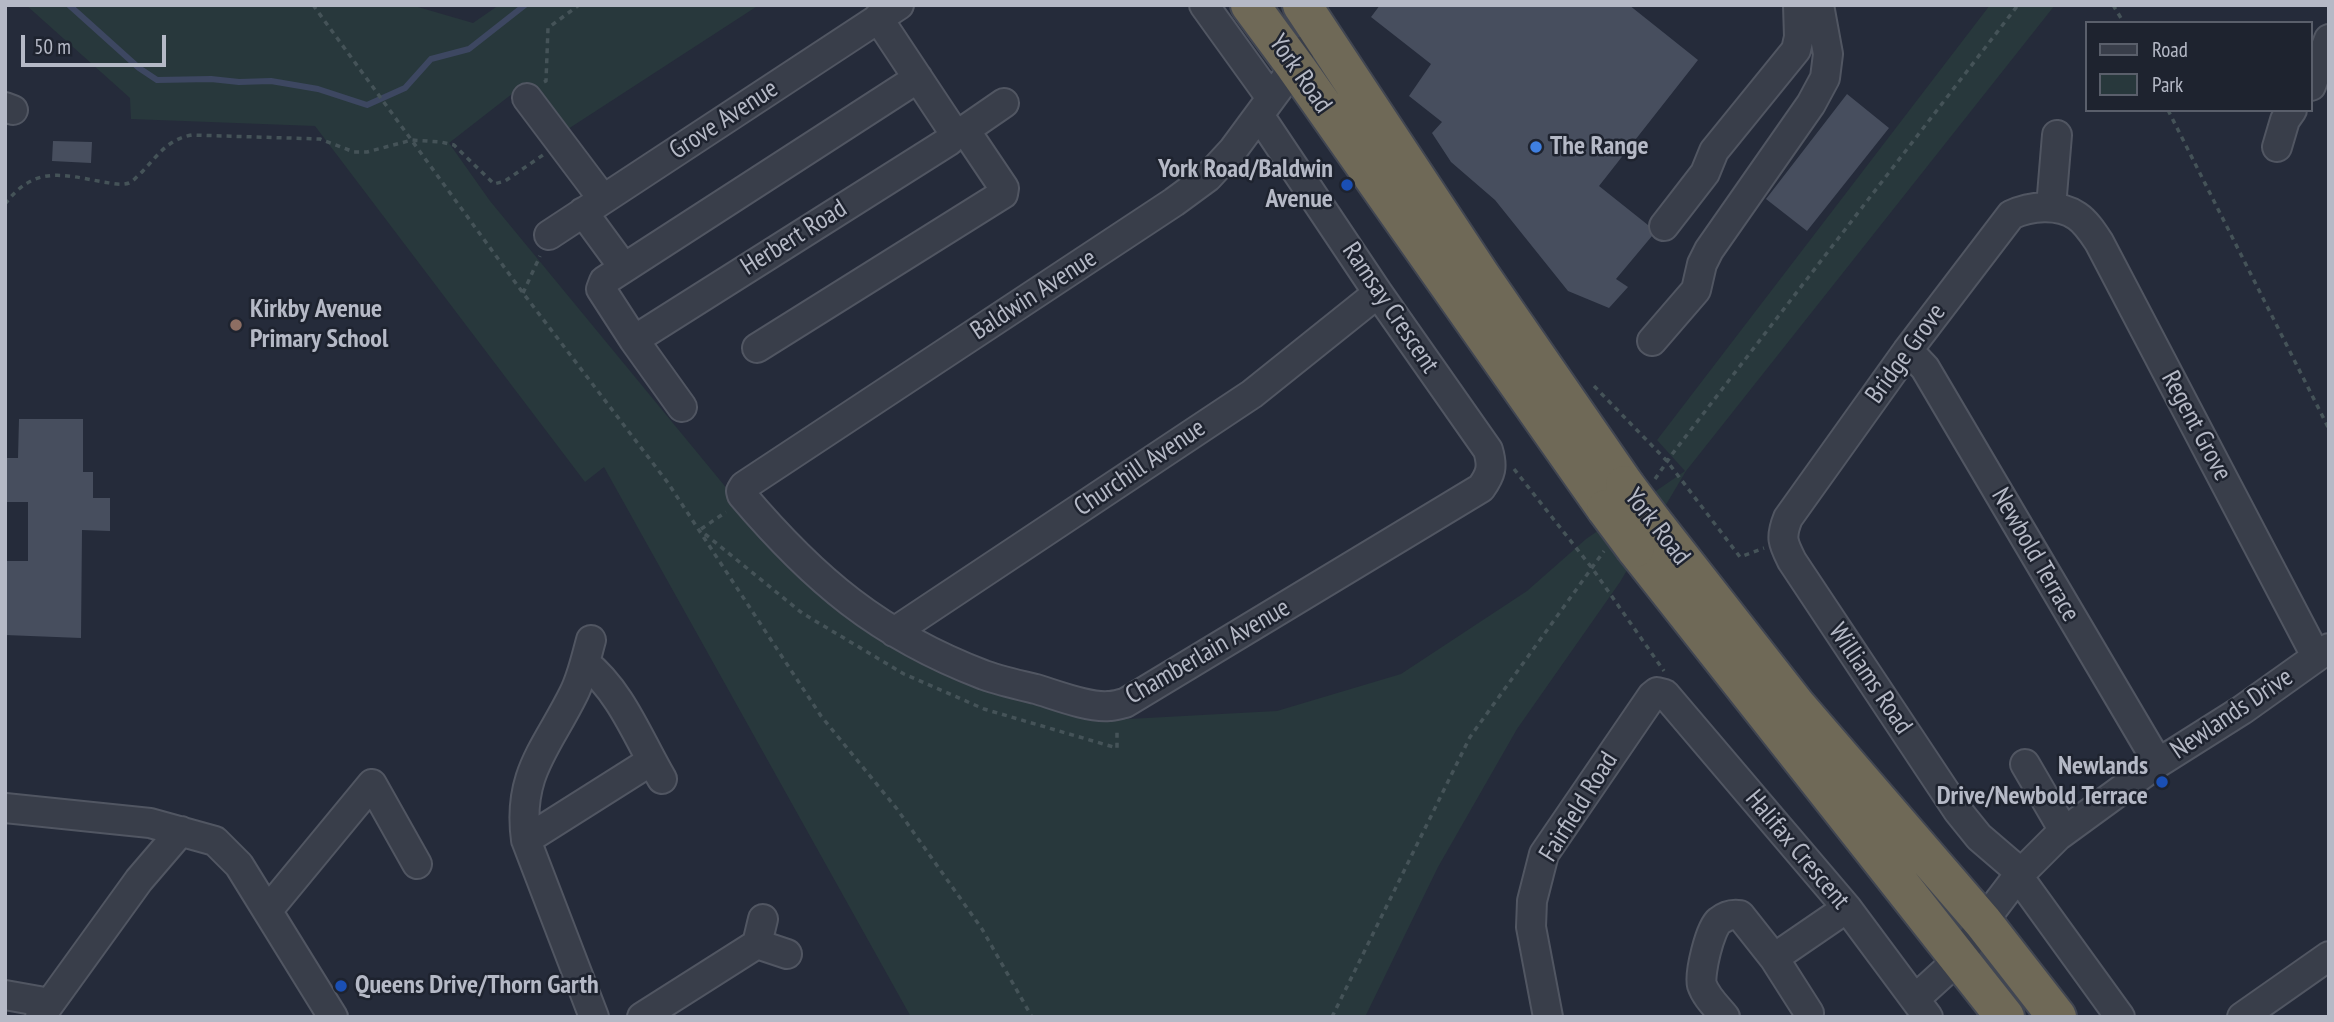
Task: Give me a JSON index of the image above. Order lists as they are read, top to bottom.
{
  "streets": {
    "highway": ["York Road"],
    "street": [
      "Grove Avenue",
      "Herbert Road",
      "Baldwin Avenue",
      "Ramsay Crescent",
      "Bridge Grove",
      "Regent Grove",
      "Churchill Avenue",
      "Newbold Terrace",
      "Chamberlain Avenue",
      "Williams Road",
      "Newlands Drive",
      "Fairfield Road",
      "Halifax Crescent"
    ]
  },
  "crossings": [
    ["York Road", "Baldwin Avenue"],
    ["York Road", "Newlands Drive"],
    ["Baldwin Avenue", "Ramsay Crescent"],
    ["Baldwin Avenue", "Chamberlain Avenue"],
    ["Ramsay Crescent", "Churchill Avenue"],
    ["Ramsay Crescent", "Chamberlain Avenue"],
    ["Bridge Grove", "Regent Grove"],
    ["Bridge Grove", "Newbold Terrace"],
    ["Bridge Grove", "Williams Road"],
    ["Regent Grove", "Newlands Drive"],
    ["Churchill Avenue", "Chamberlain Avenue"],
    ["Newbold Terrace", "Newlands Drive"],
    ["Williams Road", "Newlands Drive"],
    ["Newlands Drive", "Halifax Crescent"],
    ["Fairfield Road", "Halifax Crescent"]
  ],
  "places": [
    "The Range",
    "York Road/Baldwin Avenue",
    "Kirkby Avenue Primary School",
    "Newlands Drive/Newbold Terrace",
    "Queens Drive/Thorn Garth"
  ],
  "legend": ["Road", "Park"],
  "scale_bar": "50 m"
}
